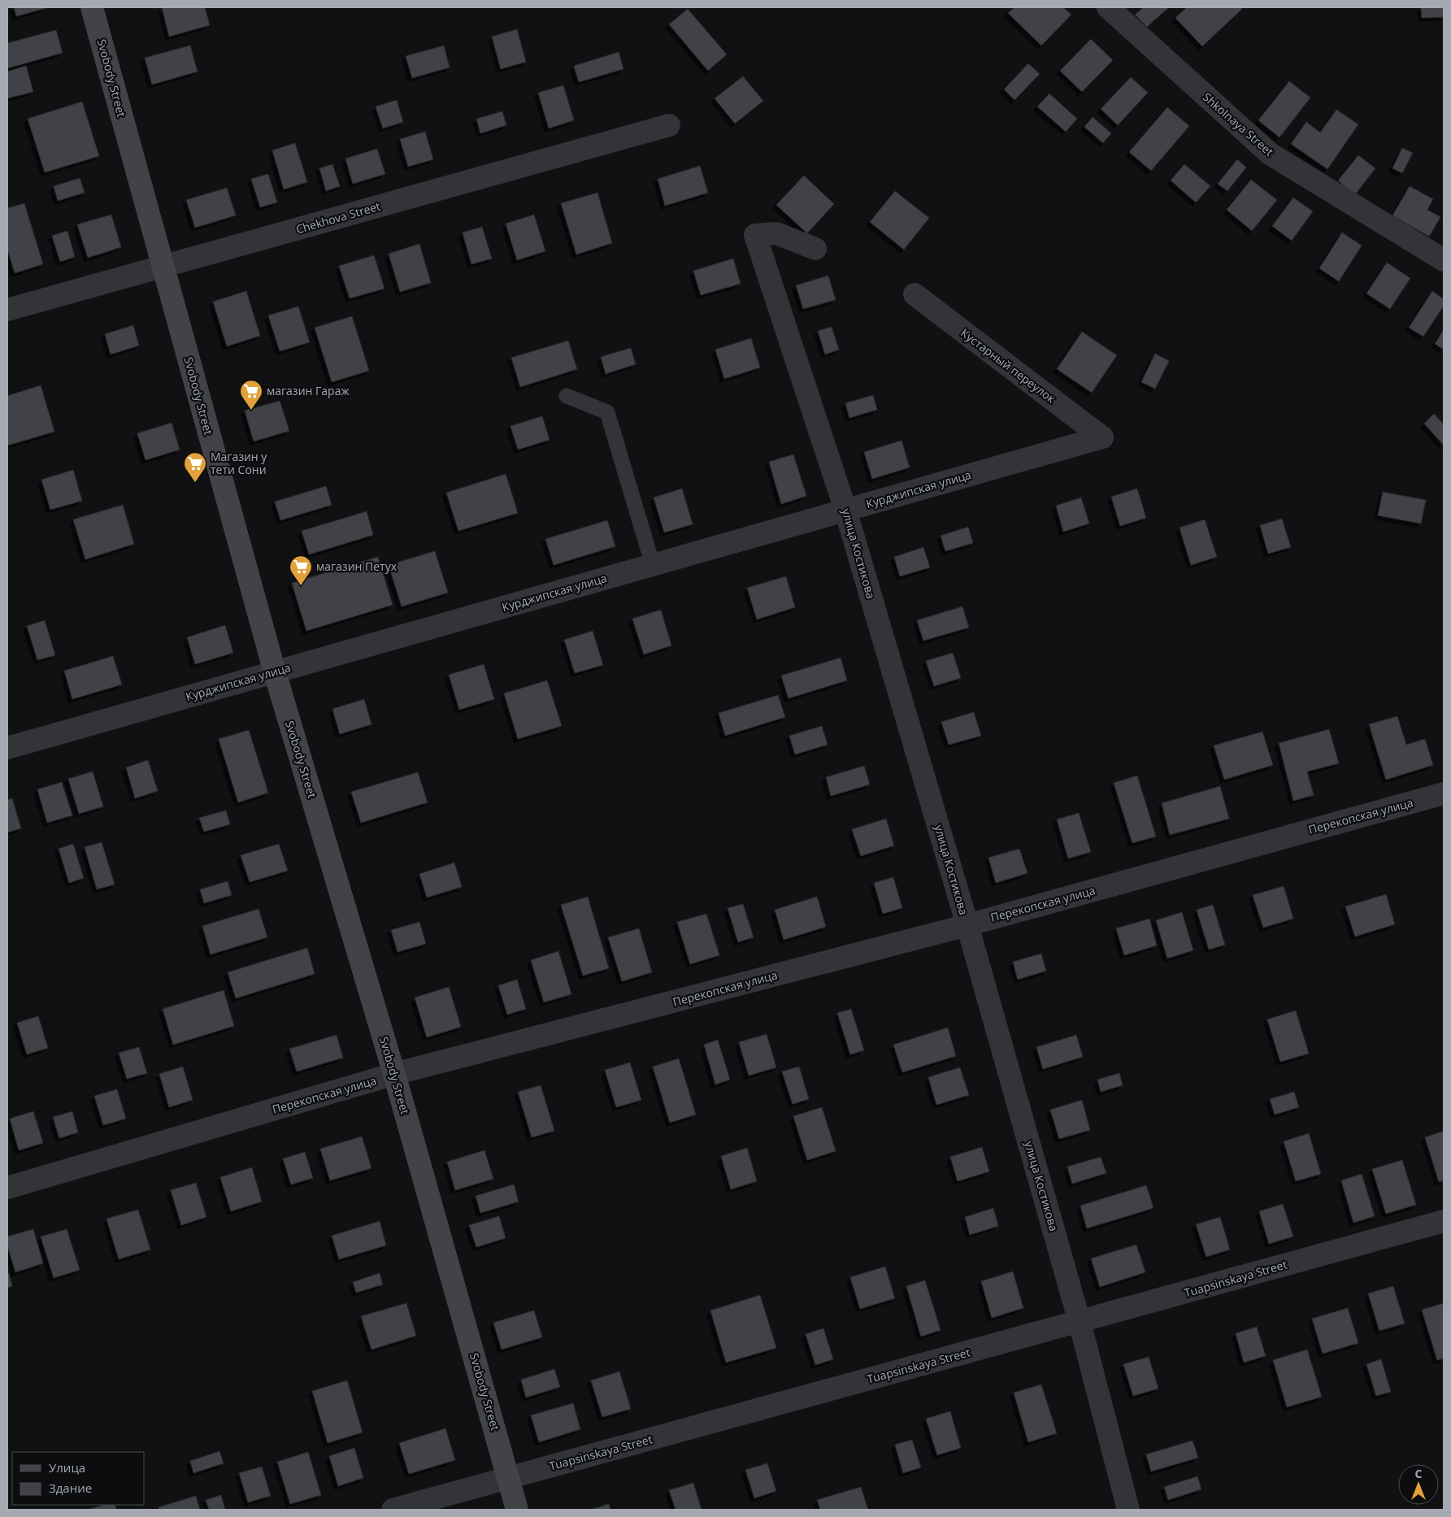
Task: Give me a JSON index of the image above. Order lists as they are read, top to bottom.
{
  "streets": {
    "street": [
      "Svobody Street",
      "Shkolnaya Street",
      "Chekhova Street",
      "Кустарный переулок",
      "Курджипская улица",
      "улица Костикова",
      "Перекопская улица",
      "Tuapsinskaya Street"
    ]
  },
  "crossings": [
    ["Svobody Street", "Chekhova Street"],
    ["Svobody Street", "Курджипская улица"],
    ["Svobody Street", "Перекопская улица"],
    ["Svobody Street", "Tuapsinskaya Street"],
    ["Кустарный переулок", "Курджипская улица"],
    ["Курджипская улица", "улица Костикова"],
    ["улица Костикова", "Перекопская улица"],
    ["улица Костикова", "Tuapsinskaya Street"]
  ],
  "places": {
    "supermarket": ["магазин Гараж", "Магазин у тети Сони", "магазин Петух"]
  },
  "legend": ["Улица", "Здание"],
  "north": "top"
}
